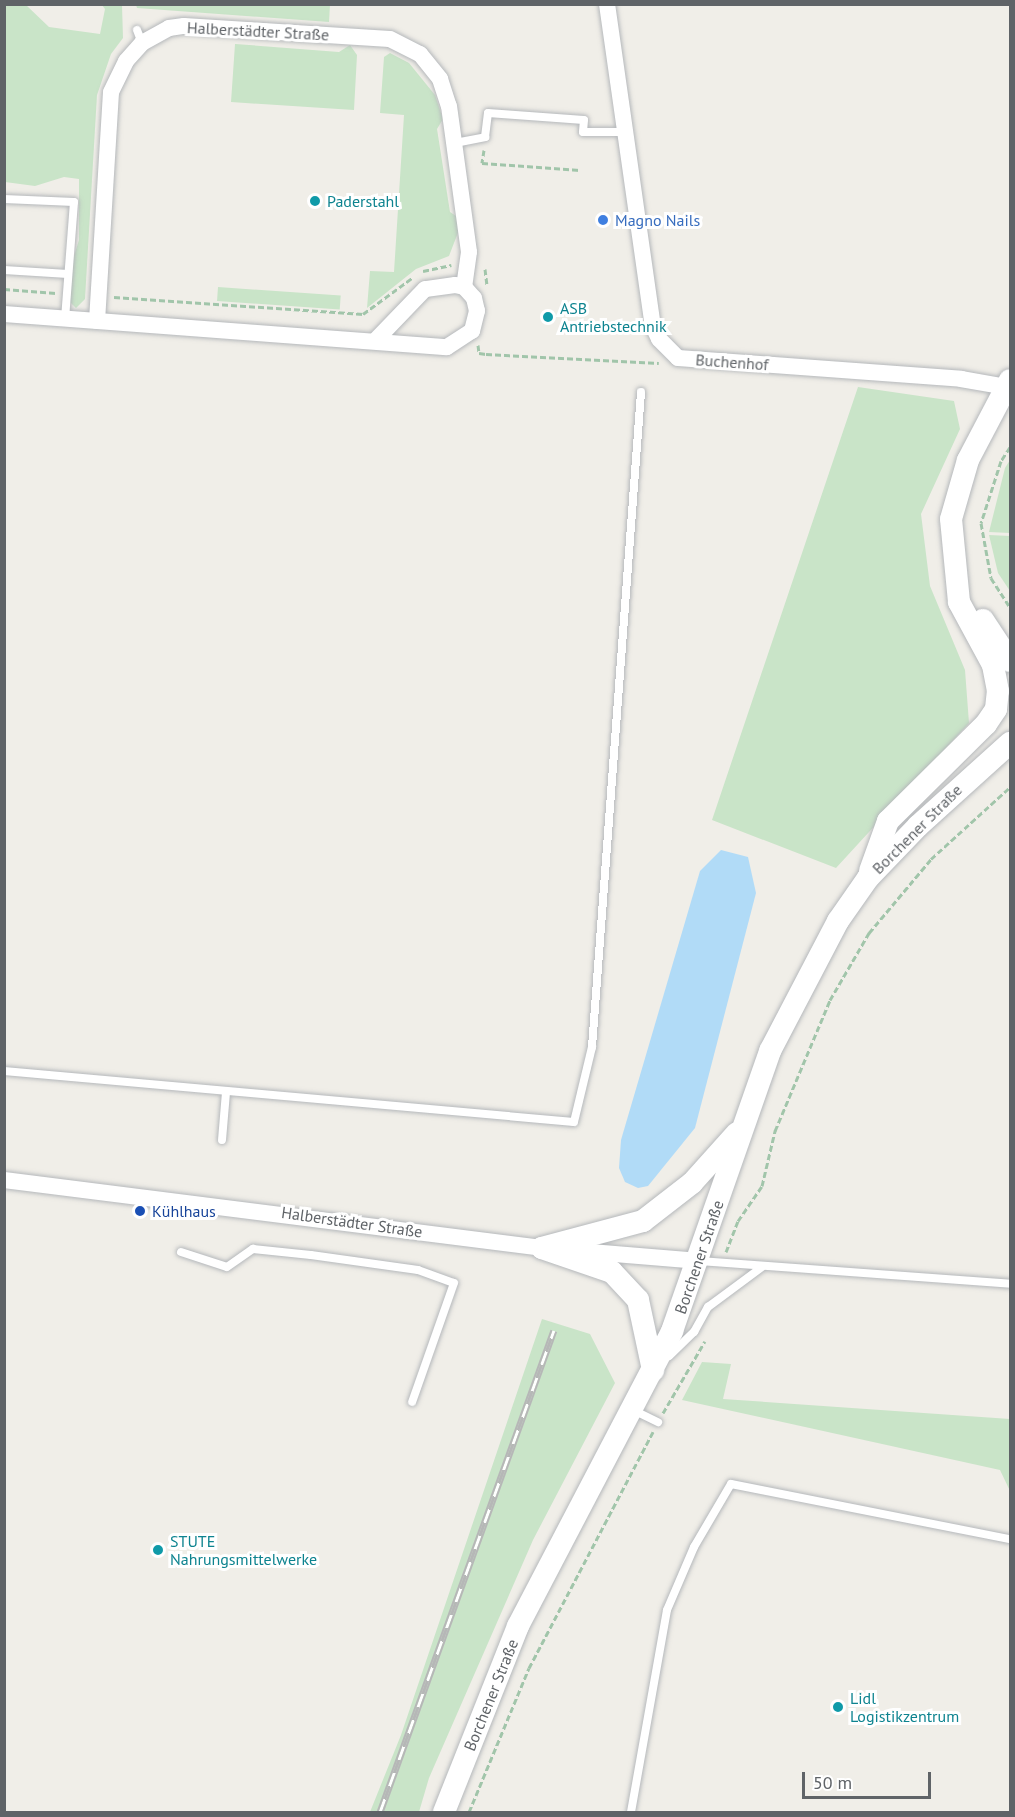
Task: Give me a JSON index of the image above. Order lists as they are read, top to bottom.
{
  "streets": {
    "main road": ["Borchener Straße"],
    "street": ["Halberstädter Straße", "Buchenhof"]
  },
  "crossings": [
    ["Halberstädter Straße", "Borchener Straße"]
  ],
  "places": [
    "Paderstahl",
    "Magno Nails",
    "ASB Antriebstechnik",
    "Kühlhaus",
    "STUTE Nahrungsmittelwerke",
    "Lidl Logistikzentrum"
  ],
  "scale_bar": "50 m"
}
